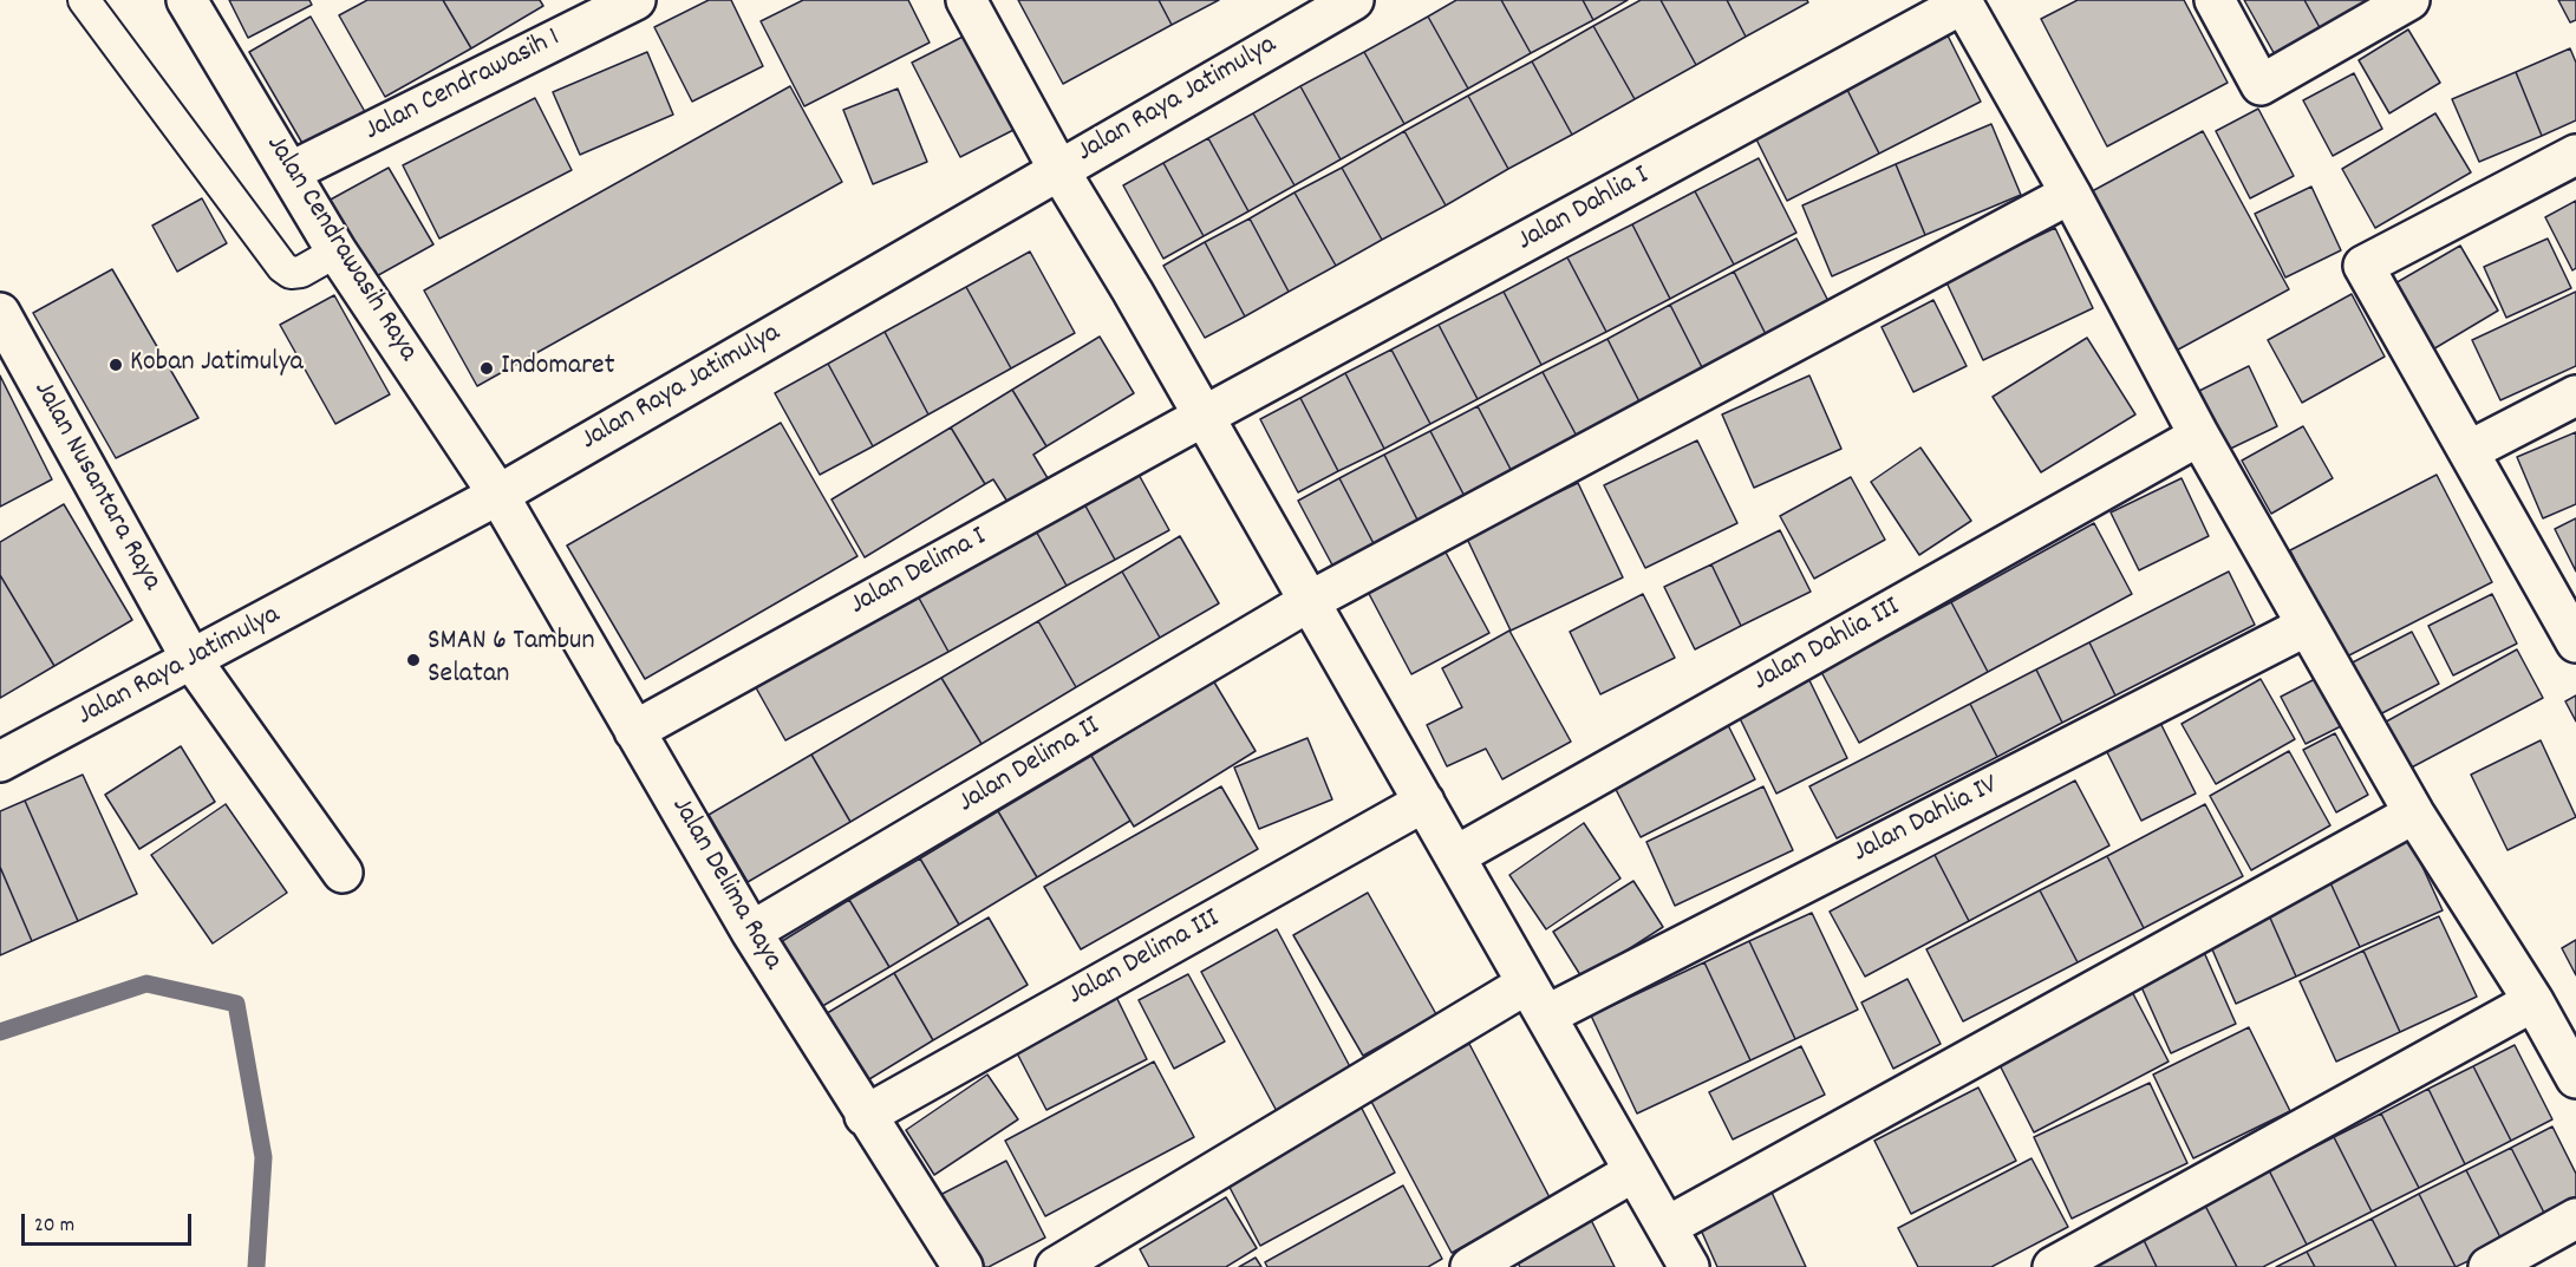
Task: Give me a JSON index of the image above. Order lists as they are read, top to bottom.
{
  "streets": {
    "street": [
      "Jalan Cendrawasih 1",
      "Jalan Raya Jatimulya",
      "Jalan Dahlia I",
      "Jalan Cendrawasih Raya",
      "Jalan Nusantara Raya",
      "Jalan Delima I",
      "Jalan Dahlia III",
      "Jalan Delima II",
      "Jalan Dahlia IV",
      "Jalan Delima Raya",
      "Jalan Delima III"
    ]
  },
  "crossings": [
    ["Jalan Cendrawasih 1", "Jalan Cendrawasih Raya"],
    ["Jalan Raya Jatimulya", "Jalan Cendrawasih Raya"],
    ["Jalan Raya Jatimulya", "Jalan Nusantara Raya"],
    ["Jalan Raya Jatimulya", "Jalan Delima Raya"],
    ["Jalan Dahlia I", "Jalan Delima I"],
    ["Jalan Dahlia I", "Jalan Delima II"],
    ["Jalan Cendrawasih Raya", "Jalan Delima Raya"],
    ["Jalan Delima I", "Jalan Delima Raya"],
    ["Jalan Delima II", "Jalan Delima Raya"],
    ["Jalan Delima Raya", "Jalan Delima III"]
  ],
  "places": ["Koban Jatimulya", "Indomaret", "SMAN 6 Tambun Selatan"],
  "scale_bar": "20 m"
}
